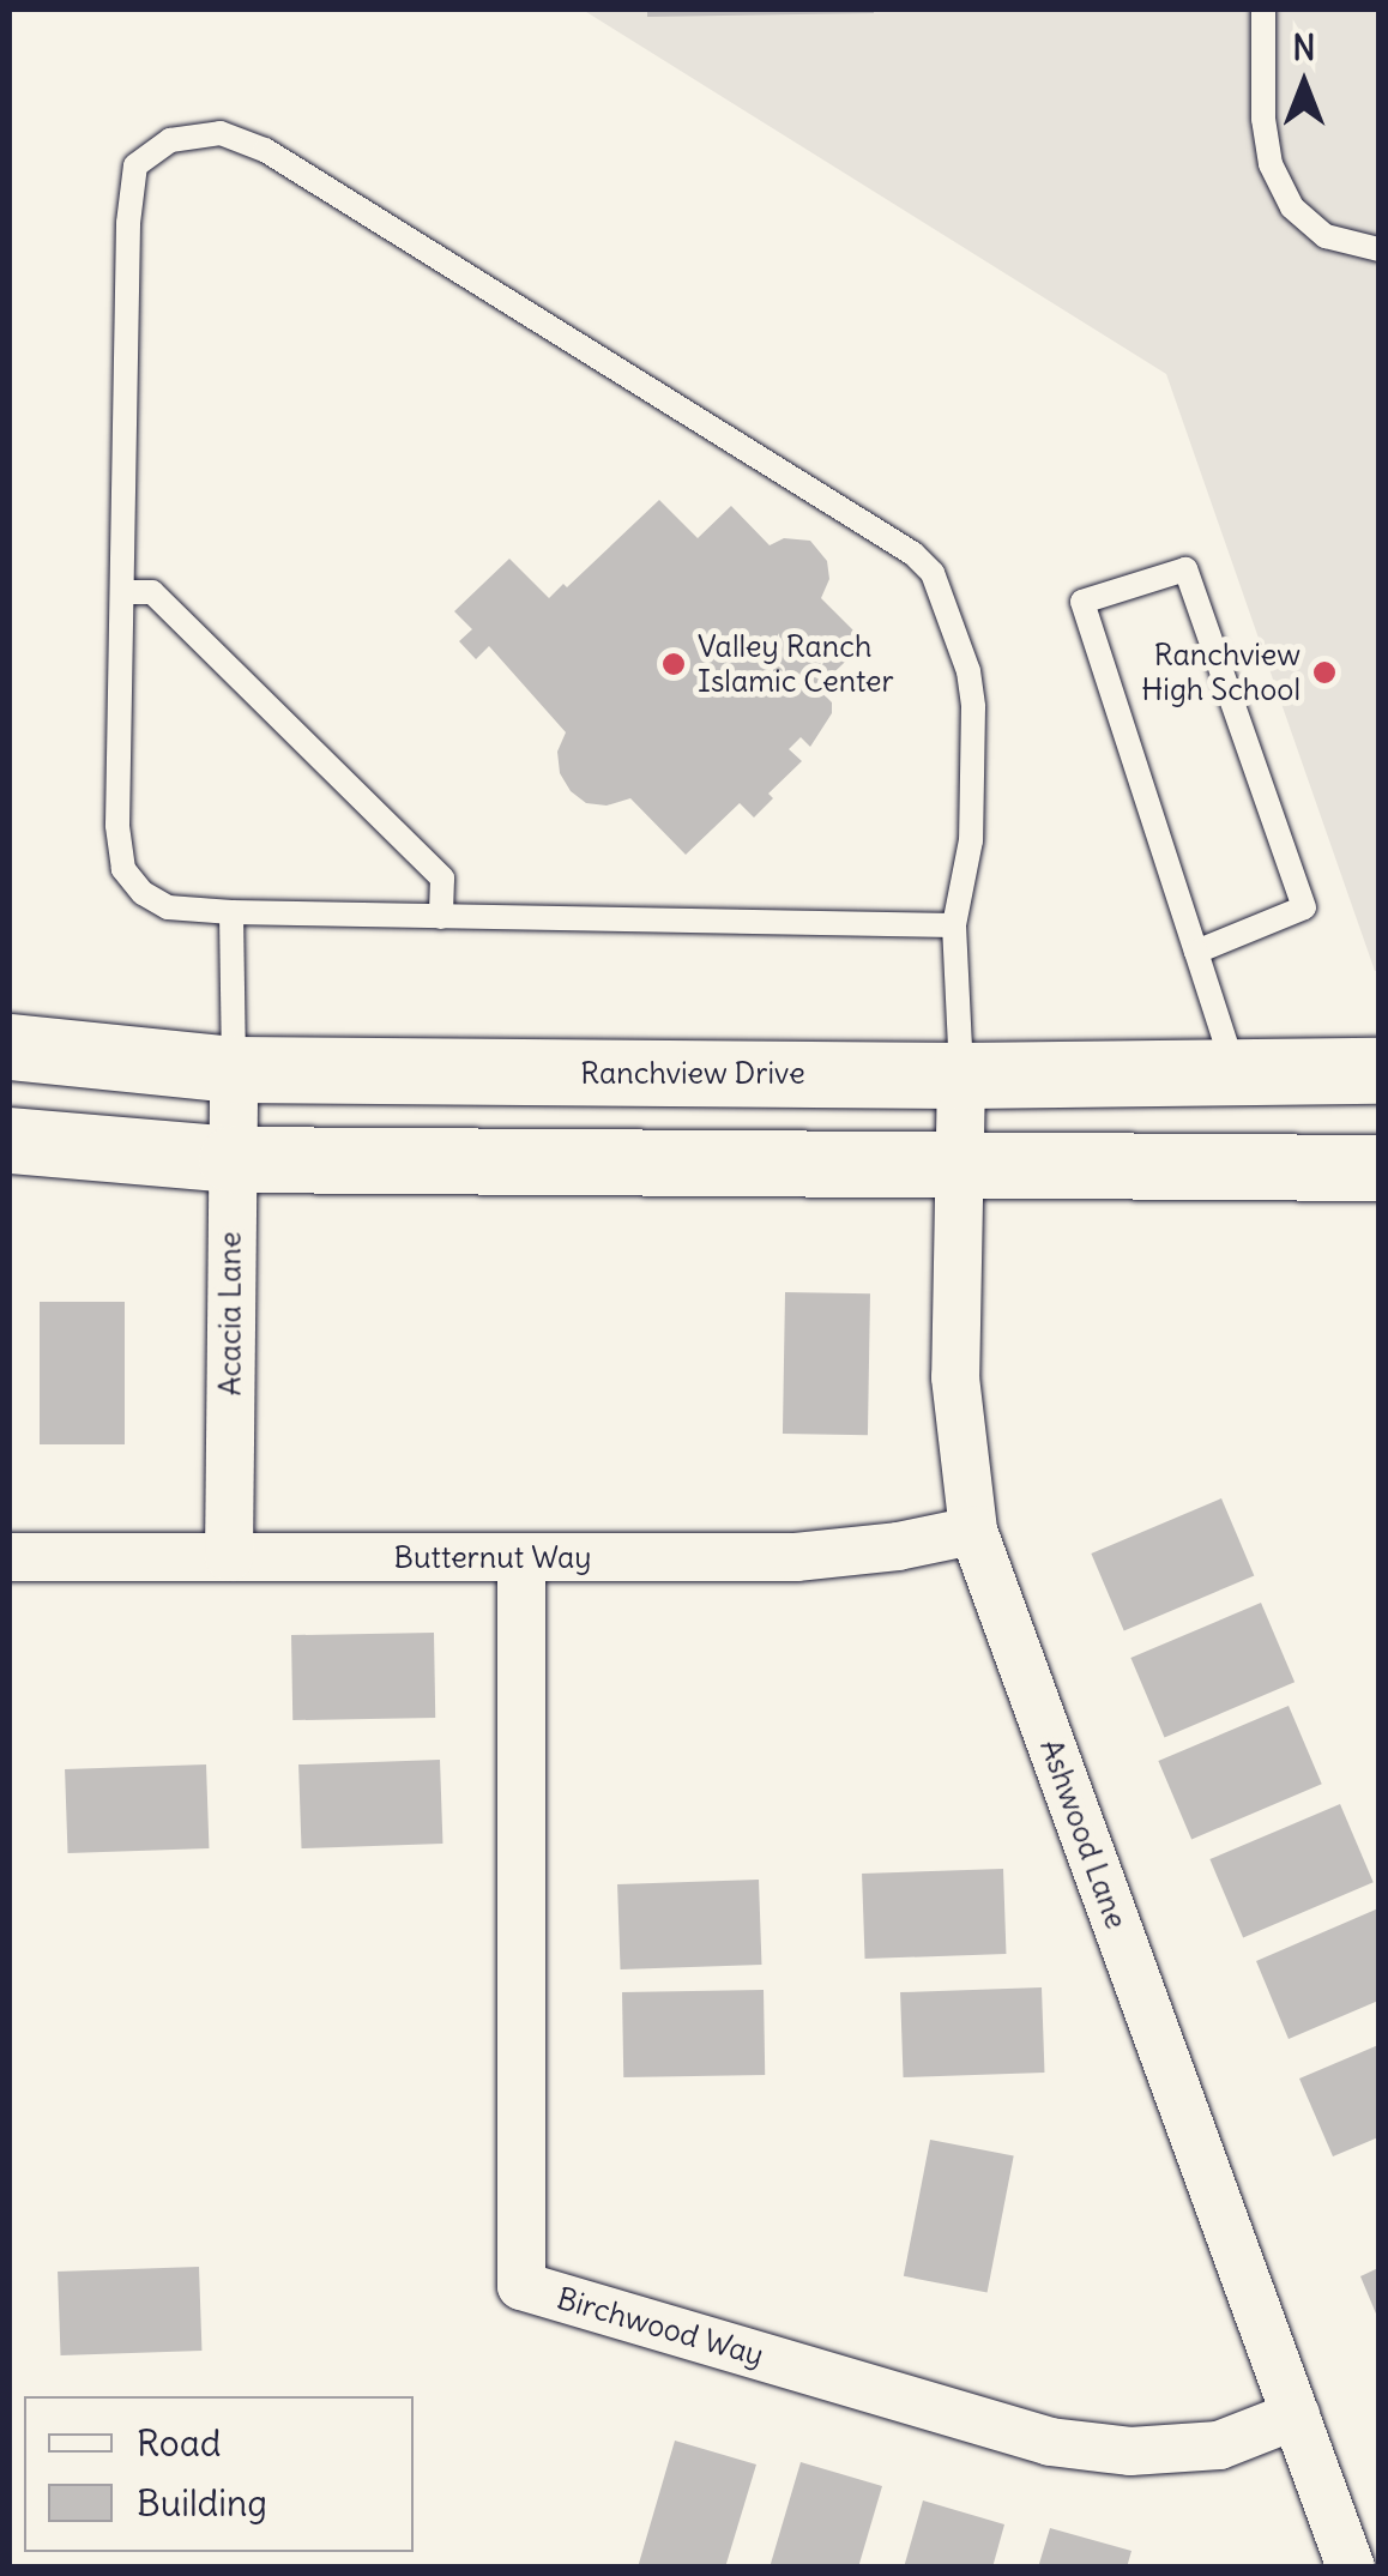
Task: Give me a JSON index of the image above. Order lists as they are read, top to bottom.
{
  "streets": {
    "street": [
      "Ranchview Drive",
      "Acacia Lane",
      "Butternut Way",
      "Ashwood Lane",
      "Birchwood Way"
    ]
  },
  "crossings": [
    ["Ranchview Drive", "Acacia Lane"],
    ["Ranchview Drive", "Ashwood Lane"],
    ["Acacia Lane", "Butternut Way"],
    ["Butternut Way", "Ashwood Lane"],
    ["Butternut Way", "Birchwood Way"],
    ["Ashwood Lane", "Birchwood Way"]
  ],
  "places": ["Valley Ranch Islamic Center", "Ranchview High School"],
  "legend": ["Road", "Building"],
  "north": "top"
}
